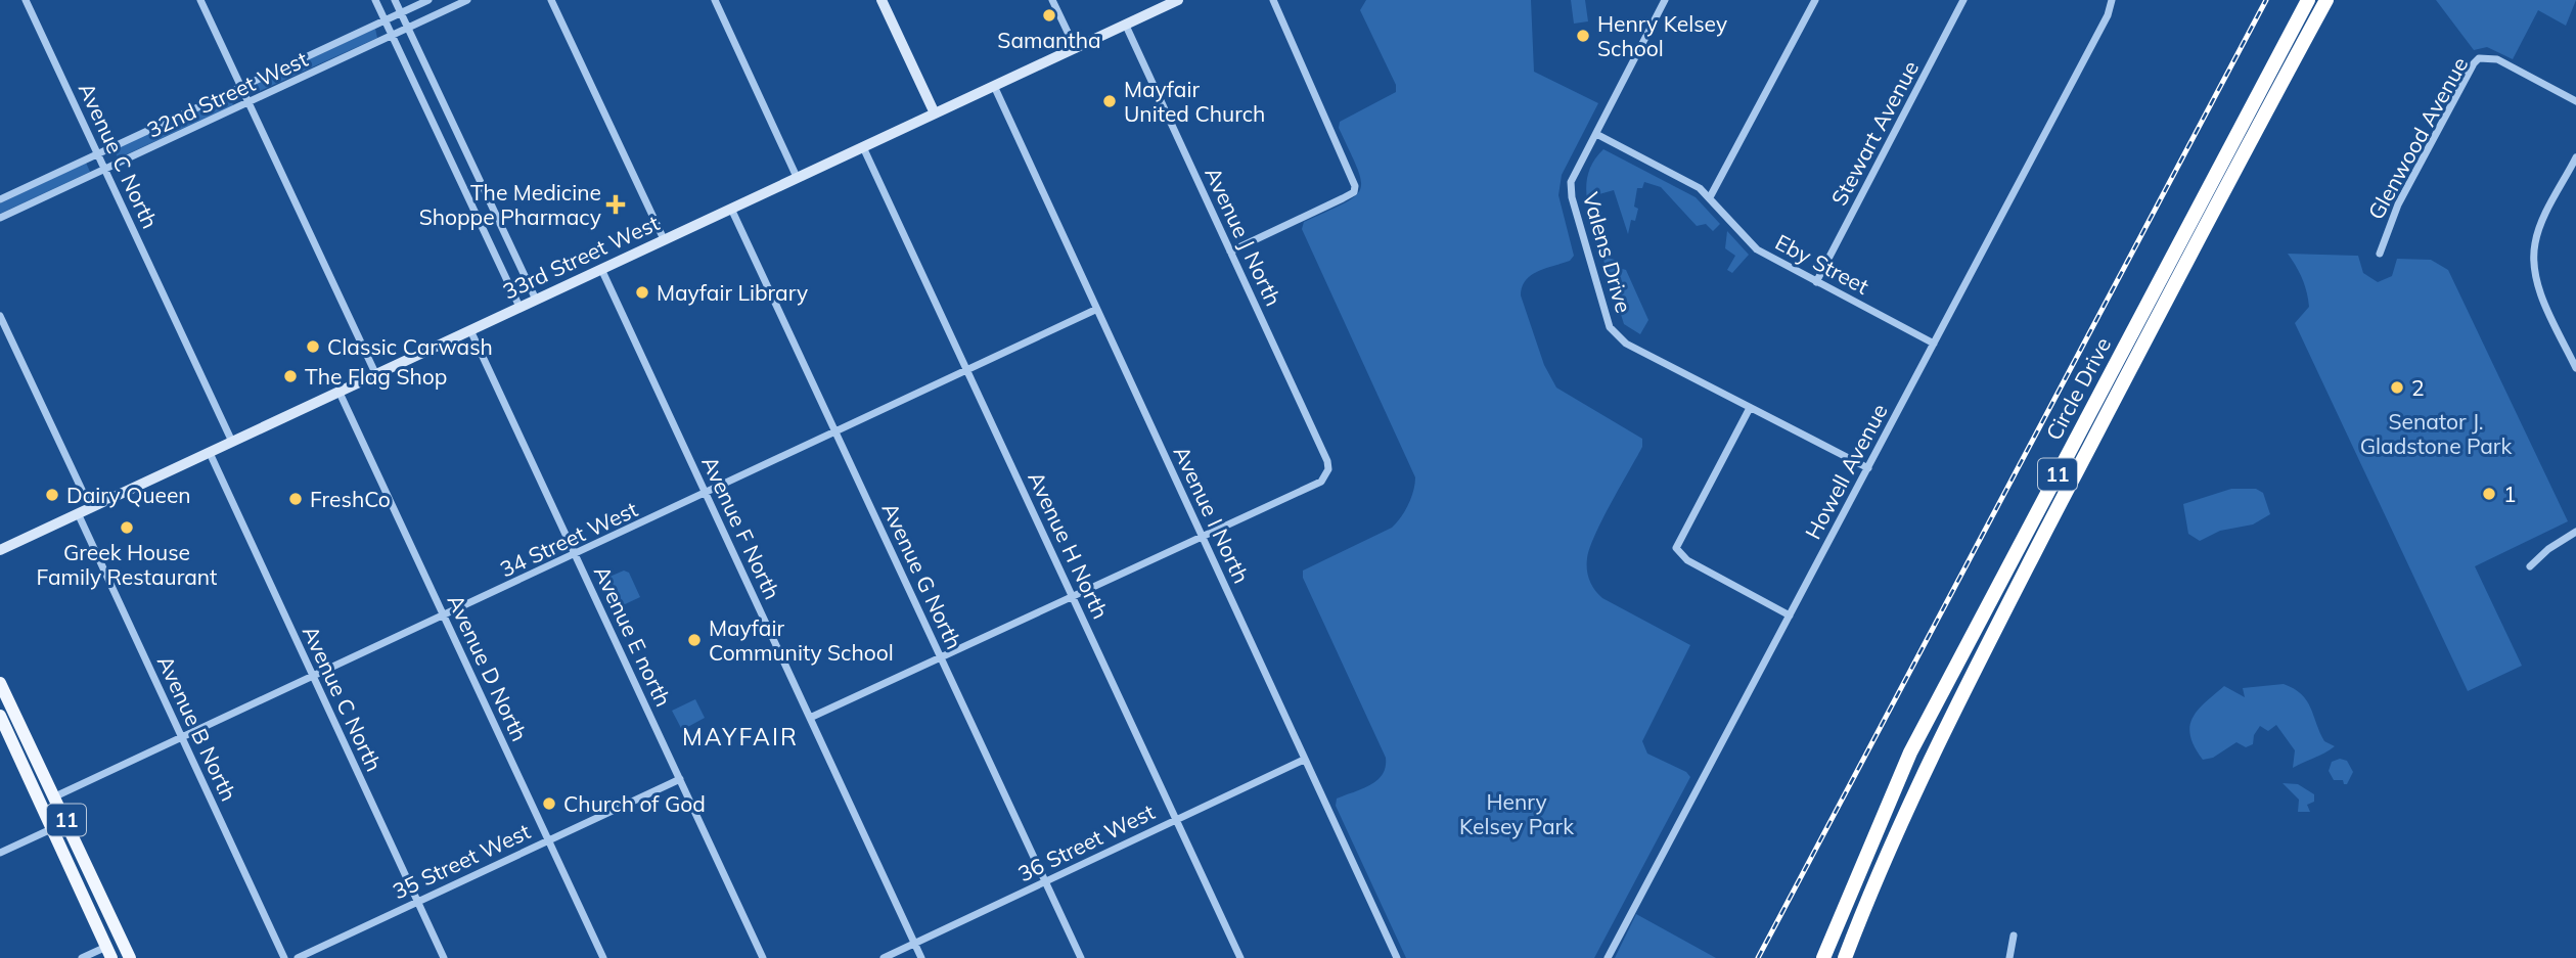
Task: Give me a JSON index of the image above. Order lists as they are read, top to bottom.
{
  "streets": {
    "highway": ["Circle Drive", "11"],
    "main road": ["33rd Street West"],
    "street": [
      "32nd Street West",
      "Stewart Avenue",
      "Glenwood Avenue",
      "Avenue C North",
      "Avenue J North",
      "Valens Drive",
      "Eby Street",
      "Howell Avenue",
      "Avenue I North",
      "Avenue F North",
      "34 Street West",
      "Avenue H North",
      "Avenue G North",
      "Avenue E north",
      "Avenue D North",
      "Avenue B North",
      "36 Street West",
      "35 Street West"
    ]
  },
  "crossings": [
    ["32nd Street West", "Avenue C North"],
    ["Stewart Avenue", "Eby Street"],
    ["Avenue C North", "33rd Street West"],
    ["Avenue C North", "34 Street West"],
    ["Avenue C North", "35 Street West"],
    ["Avenue J North", "33rd Street West"],
    ["Avenue J North", "Avenue I North"],
    ["Valens Drive", "Eby Street"],
    ["Valens Drive", "Howell Avenue"],
    ["33rd Street West", "Avenue I North"],
    ["33rd Street West", "Avenue F North"],
    ["33rd Street West", "Avenue H North"],
    ["33rd Street West", "Avenue G North"],
    ["33rd Street West", "Avenue E north"],
    ["33rd Street West", "Avenue D North"],
    ["33rd Street West", "Avenue B North"],
    ["Eby Street", "Howell Avenue"],
    ["11", "34 Street West"],
    ["Avenue I North", "34 Street West"],
    ["Avenue I North", "36 Street West"],
    ["Avenue F North", "34 Street West"],
    ["Avenue F North", "36 Street West"],
    ["34 Street West", "Avenue H North"],
    ["34 Street West", "Avenue G North"],
    ["34 Street West", "Avenue E north"],
    ["34 Street West", "Avenue D North"],
    ["34 Street West", "Avenue B North"],
    ["Avenue H North", "36 Street West"],
    ["Avenue G North", "36 Street West"],
    ["Avenue E north", "35 Street West"],
    ["Avenue D North", "35 Street West"]
  ],
  "districts": ["MAYFAIR"],
  "parks": ["Senator J. Gladstone Park", "Henry Kelsey Park"],
  "places": {
    "other": [
      "Samantha",
      "Henry Kelsey School",
      "Mayfair United Church",
      "Mayfair Library",
      "Classic Carwash",
      "The Flag Shop",
      "2",
      "1",
      "Dairy Queen",
      "FreshCo",
      "Greek House Family Restaurant",
      "Mayfair Community School",
      "Church of God"
    ],
    "health": ["The Medicine Shoppe Pharmacy"]
  }
}
